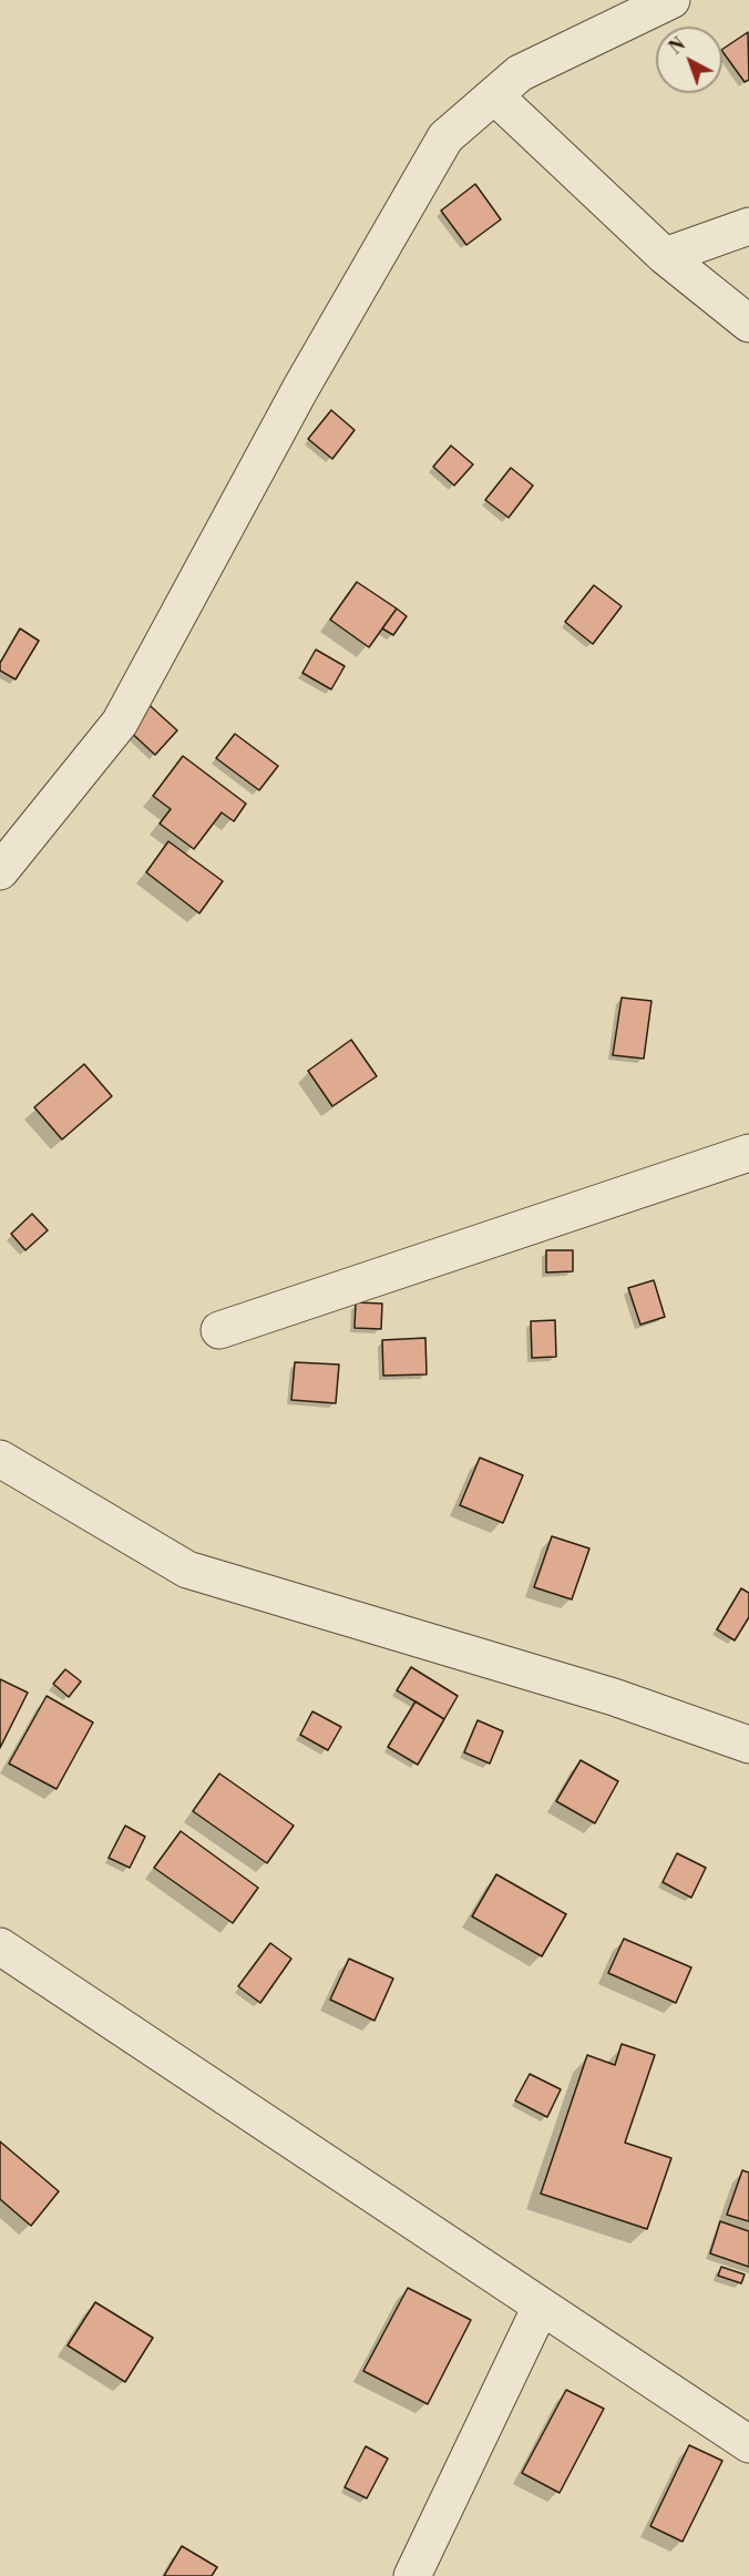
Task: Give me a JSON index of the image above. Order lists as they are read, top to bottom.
{
  "north": "top left"
}
